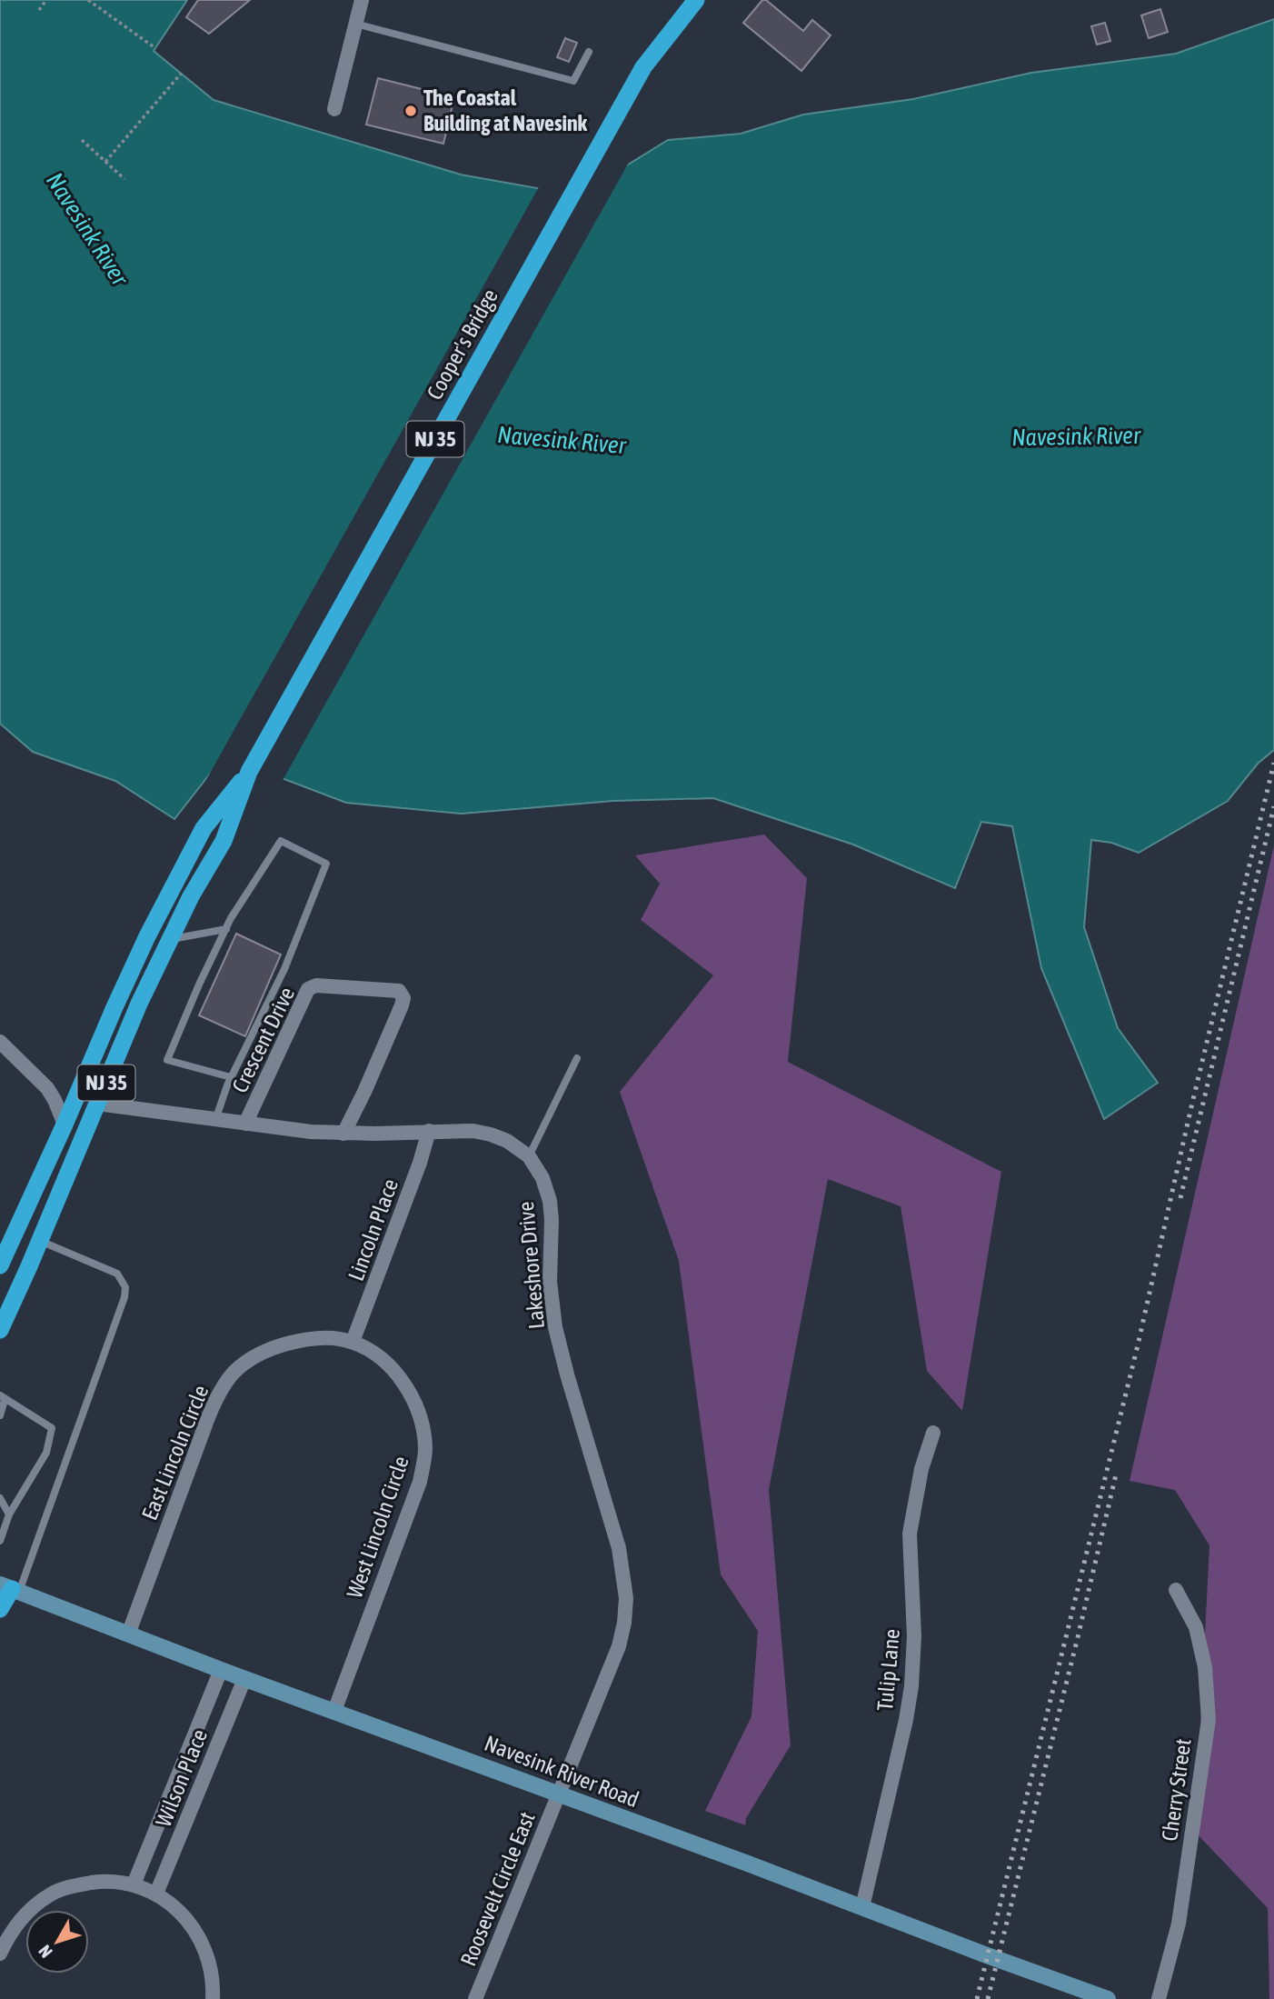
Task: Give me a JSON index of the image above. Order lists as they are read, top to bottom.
{
  "streets": {
    "highway": ["Cooper's Bridge", "NJ 35"],
    "main road": ["Navesink River Road"],
    "street": [
      "Crescent Drive",
      "Lincoln Place",
      "Lakeshore Drive",
      "East Lincoln Circle",
      "West Lincoln Circle",
      "Tulip Lane",
      "Wilson Place",
      "Cherry Street",
      "Roosevelt Circle East"
    ]
  },
  "crossings": [
    ["Cooper's Bridge", "NJ 35"],
    ["NJ 35", "Lakeshore Drive"],
    ["Crescent Drive", "Lakeshore Drive"],
    ["Lincoln Place", "Lakeshore Drive"],
    ["Lincoln Place", "East Lincoln Circle"],
    ["Lincoln Place", "West Lincoln Circle"],
    ["Lakeshore Drive", "Navesink River Road"],
    ["Lakeshore Drive", "Roosevelt Circle East"],
    ["East Lincoln Circle", "West Lincoln Circle"],
    ["East Lincoln Circle", "Navesink River Road"],
    ["West Lincoln Circle", "Navesink River Road"],
    ["Tulip Lane", "Navesink River Road"],
    ["Navesink River Road", "Wilson Place"],
    ["Navesink River Road", "Roosevelt Circle East"]
  ],
  "water": ["Navesink River"],
  "places": ["The Coastal Building at Navesink"],
  "north": "bottom left"
}
